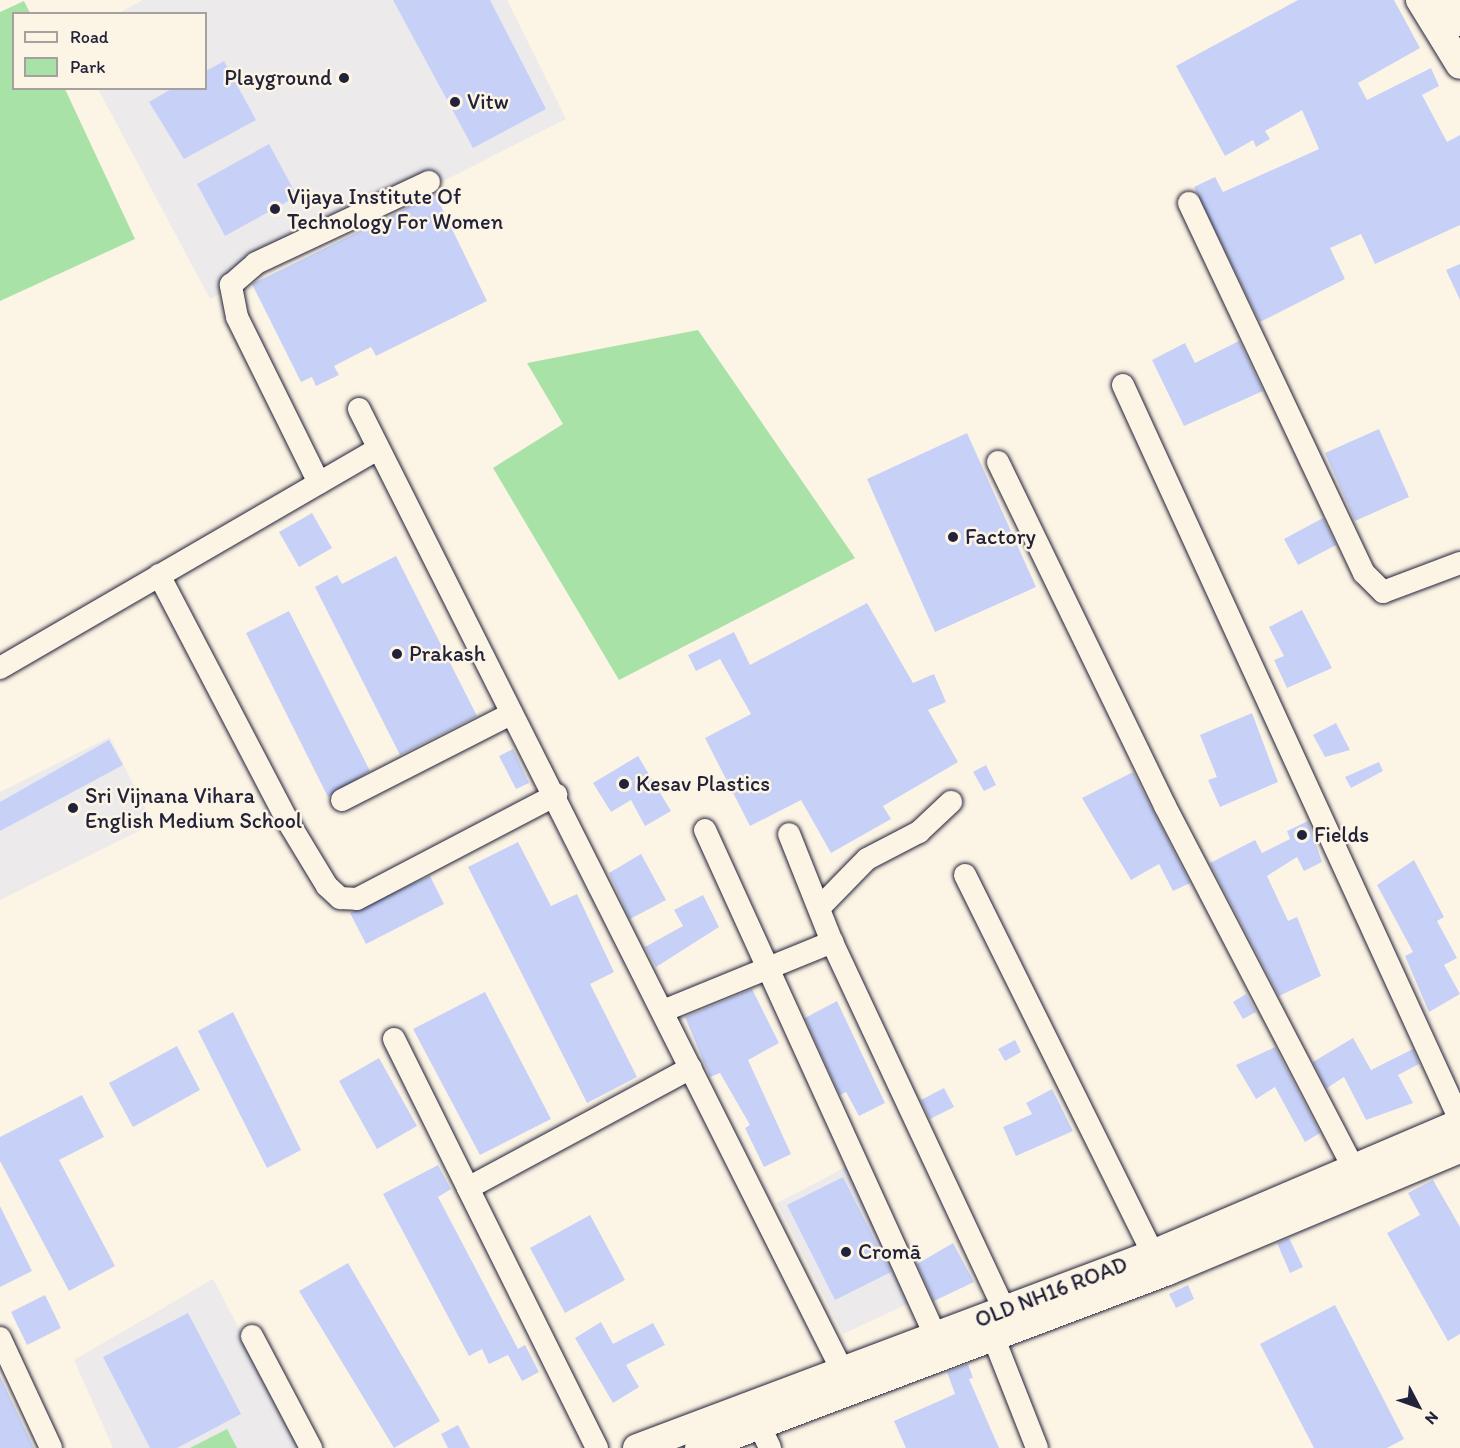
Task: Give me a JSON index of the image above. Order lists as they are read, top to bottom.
{
  "streets": {
    "main road": ["OLD NH16 ROAD"]
  },
  "places": [
    "Playground",
    "Vitw",
    "Vijaya Institute Of Technology For Women",
    "Factory",
    "Prakash",
    "Kesav Plastics",
    "Sri Vijnana Vihara English Medium School",
    "Fields",
    "Cromā"
  ],
  "legend": ["Road", "Park"],
  "north": "bottom right"
}
